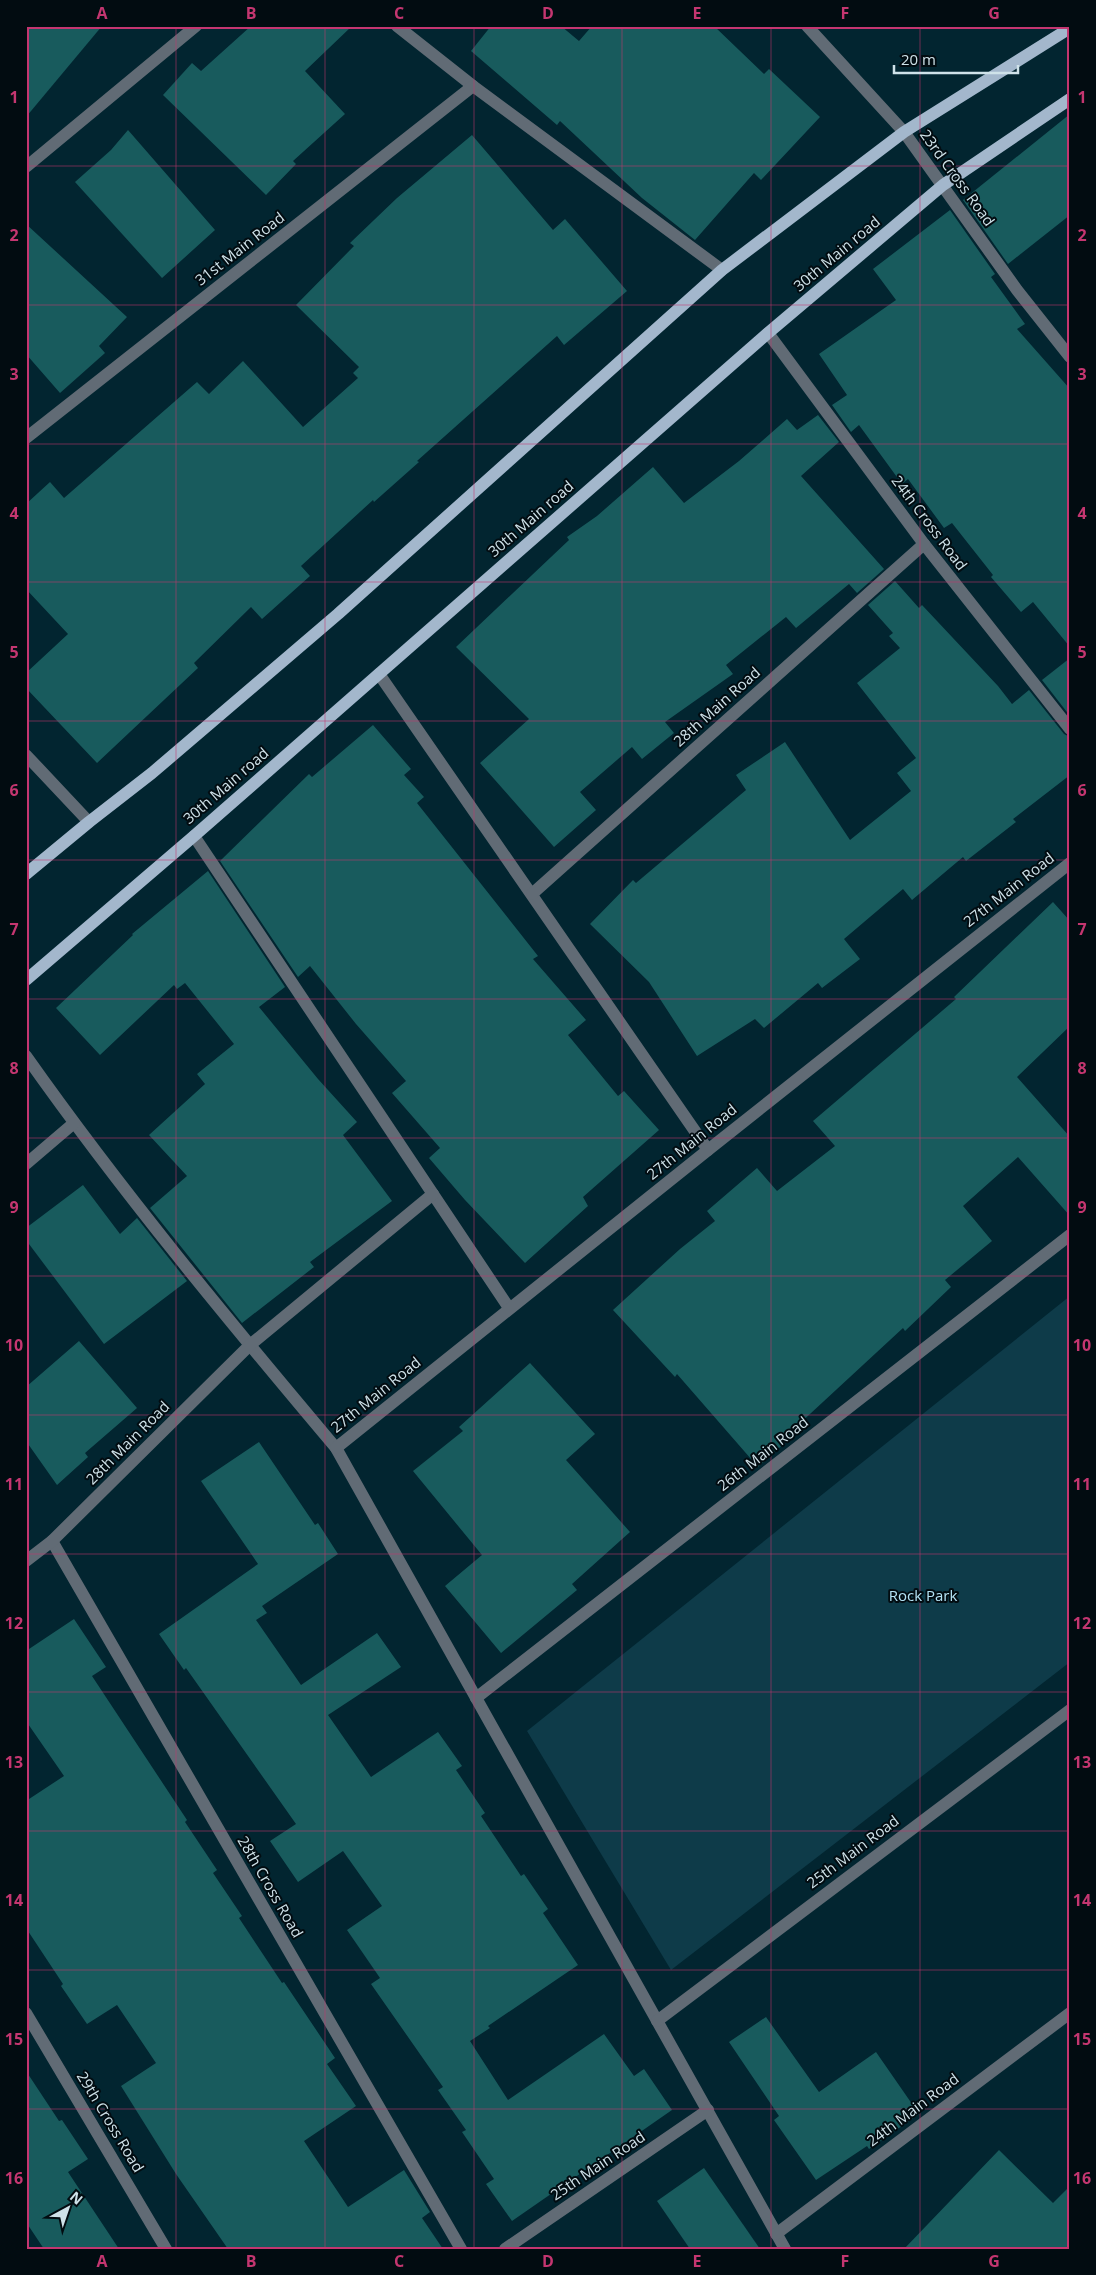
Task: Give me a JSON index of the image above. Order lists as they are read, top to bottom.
{
  "streets": {
    "main road": ["30th Main road"],
    "street": [
      "23rd Cross Road",
      "31st Main Road",
      "24th Cross Road",
      "28th Main Road",
      "27th Main Road",
      "26th Main Road",
      "25th Main Road",
      "28th Cross Road",
      "24th Main Road",
      "29th Cross Road"
    ]
  },
  "crossings": [
    ["23rd Cross Road", "30th Main road"],
    ["30th Main road", "24th Cross Road"],
    ["24th Cross Road", "28th Main Road"],
    ["28th Main Road", "28th Cross Road"]
  ],
  "parks": ["Rock Park"],
  "scale_bar": "20 m",
  "north": "top right",
  "grid": {
    "columns": [
      "A",
      "B",
      "C",
      "D",
      "E",
      "F",
      "G"
    ],
    "rows": [
      "1",
      "2",
      "3",
      "4",
      "5",
      "6",
      "7",
      "8",
      "9",
      "10",
      "11",
      "12",
      "13",
      "14",
      "15",
      "16"
    ]
  }
}
